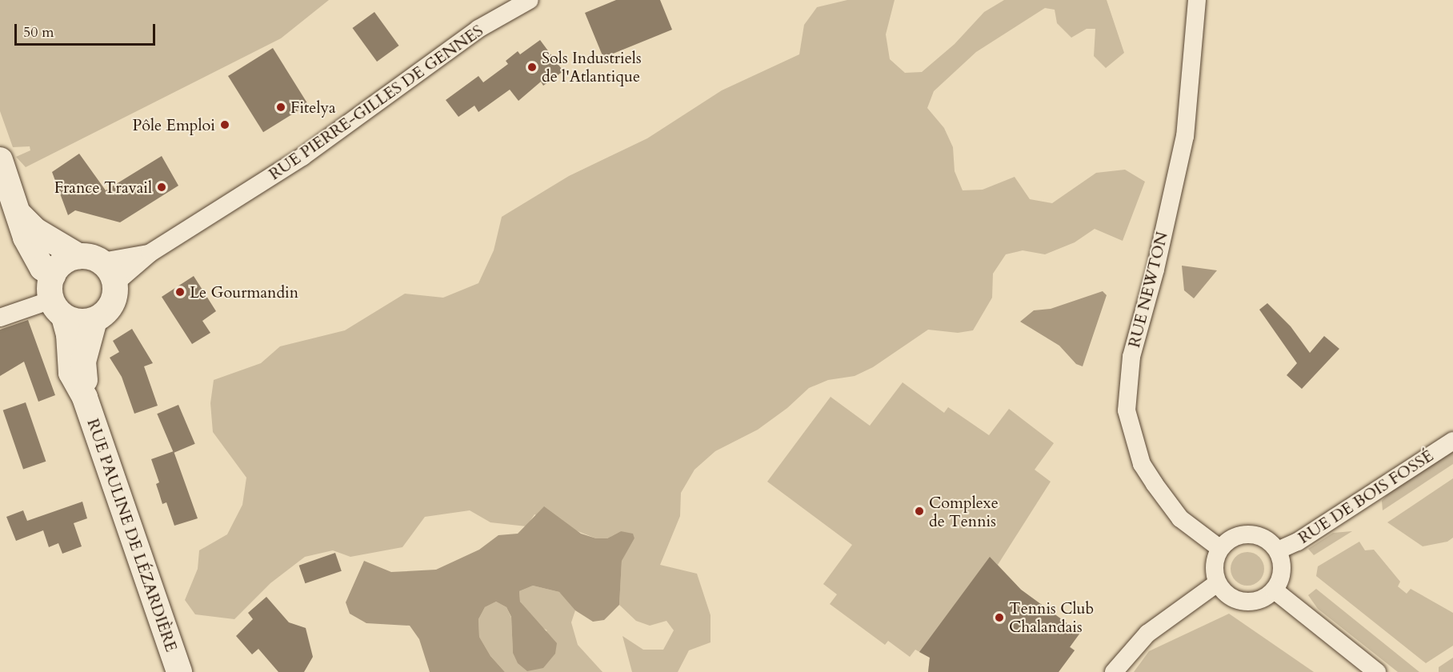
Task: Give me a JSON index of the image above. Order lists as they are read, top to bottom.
{
  "streets": {
    "main road": ["RUE PAULINE DE LÉZARDIÈRE"],
    "street": ["RUE PIERRE-GILLES DE GENNES", "RUE NEWTON", "RUE DE BOIS FOSSÉ"]
  },
  "crossings": [
    ["RUE PIERRE-GILLES DE GENNES", "RUE PAULINE DE LÉZARDIÈRE"],
    ["RUE NEWTON", "RUE DE BOIS FOSSÉ"]
  ],
  "places": [
    "Sols Industriels de l'Atlantique",
    "Fitelya",
    "Pôle Emploi",
    "France Travail",
    "Le Gourmandin",
    "Complexe de Tennis",
    "Tennis Club Chalandais"
  ],
  "scale_bar": "50 m"
}
